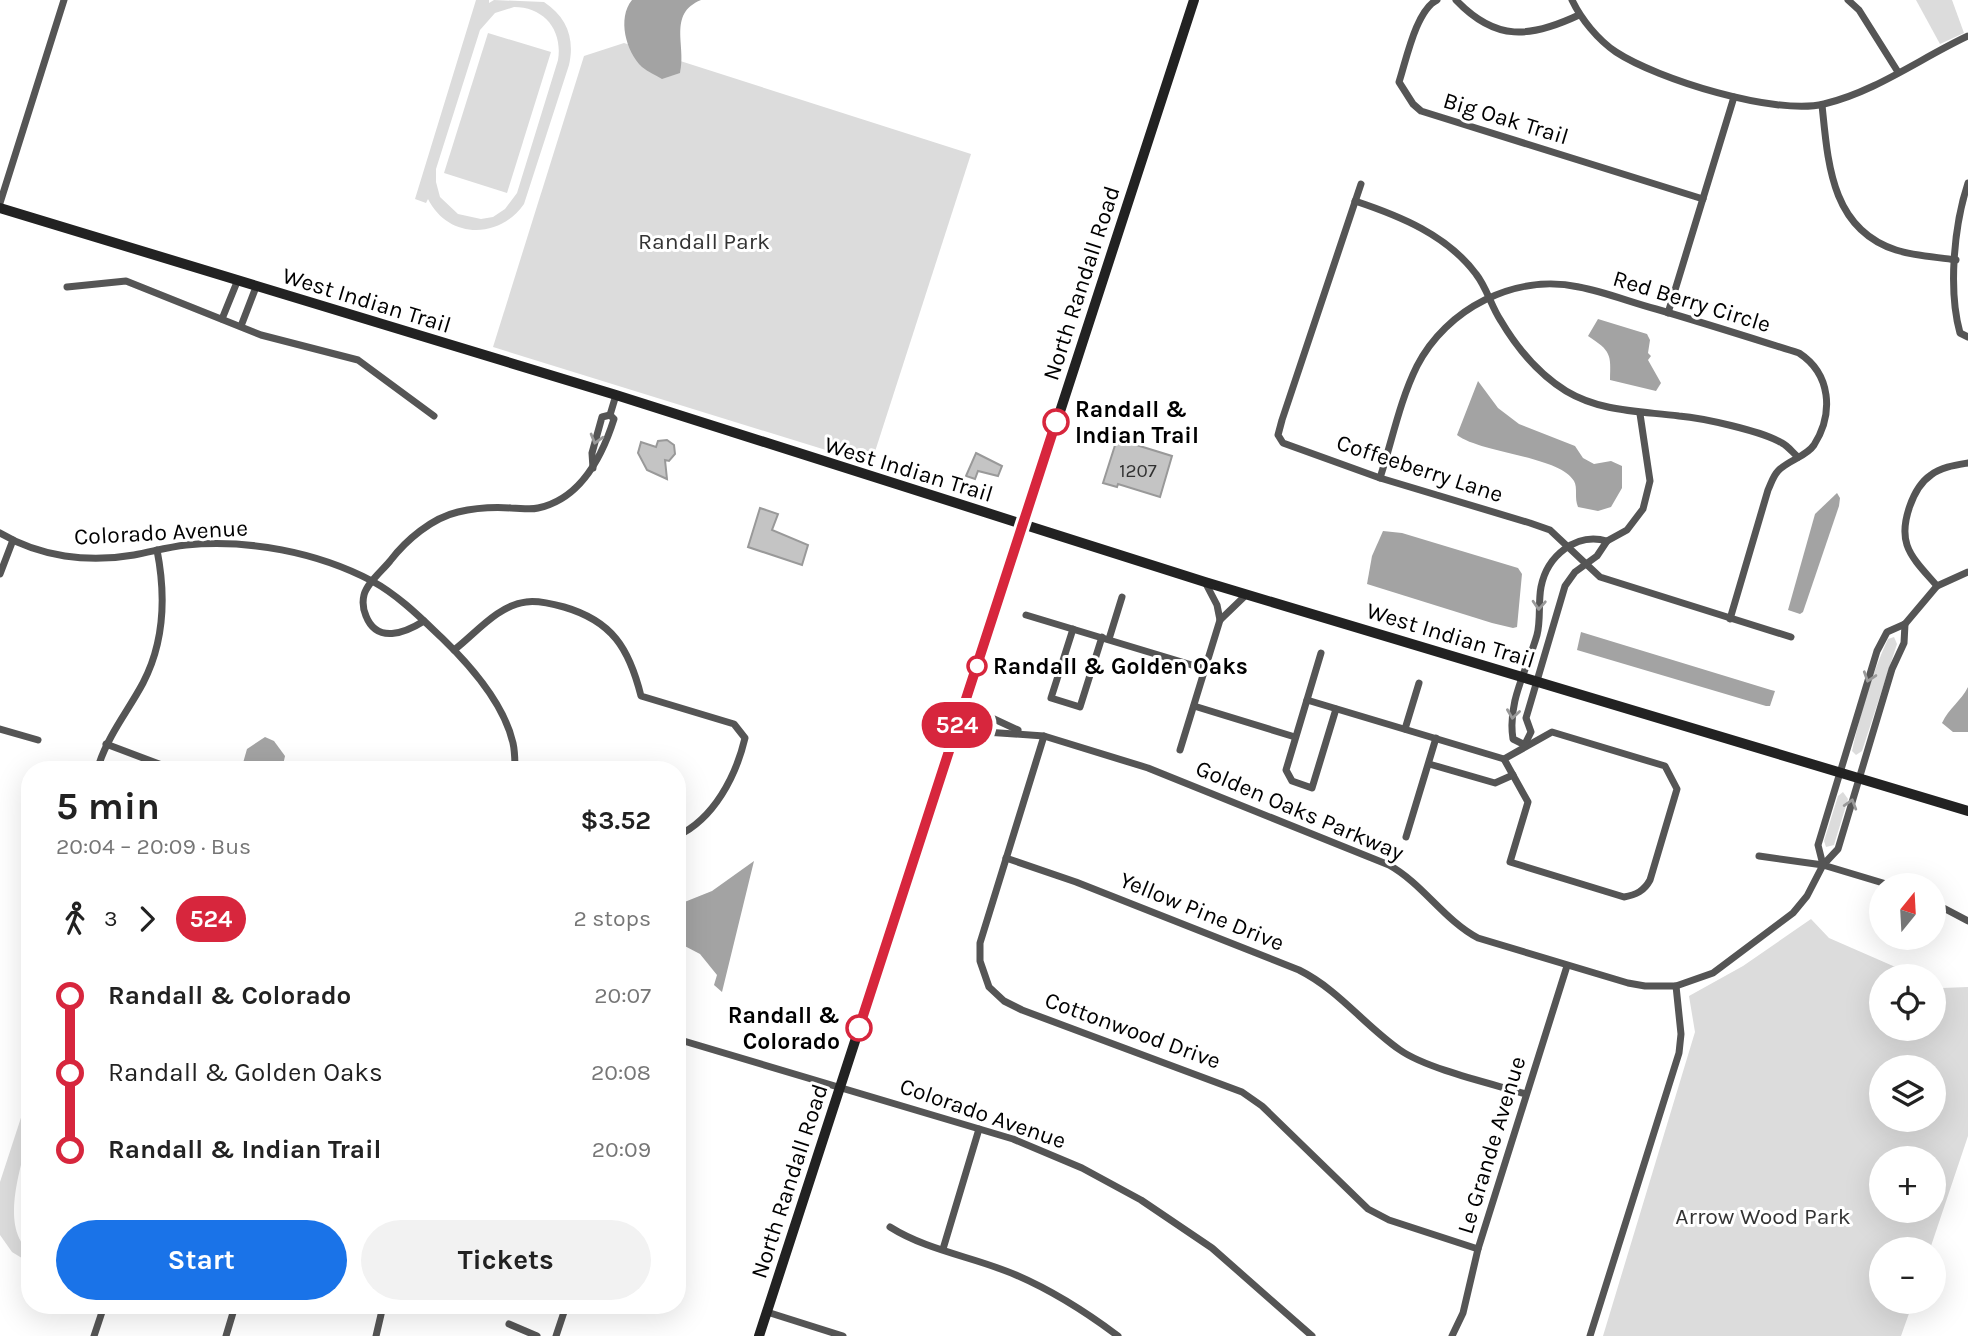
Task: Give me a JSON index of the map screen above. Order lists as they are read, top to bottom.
{
  "streets": {
    "main road": ["North Randall Road", "West Indian Trail"],
    "street": [
      "Big Oak Trail",
      "Red Berry Circle",
      "Coffeeberry Lane",
      "Colorado Avenue",
      "Golden Oaks Parkway",
      "Yellow Pine Drive",
      "Cottonwood Drive",
      "Le Grande Avenue"
    ]
  },
  "crossings": [
    ["North Randall Road", "West Indian Trail"],
    ["North Randall Road", "Colorado Avenue"],
    ["North Randall Road", "Golden Oaks Parkway"],
    ["West Indian Trail", "Golden Oaks Parkway"],
    ["Red Berry Circle", "Coffeeberry Lane"],
    ["Golden Oaks Parkway", "Cottonwood Drive"],
    ["Golden Oaks Parkway", "Le Grande Avenue"],
    ["Yellow Pine Drive", "Cottonwood Drive"],
    ["Yellow Pine Drive", "Le Grande Avenue"],
    ["Cottonwood Drive", "Le Grande Avenue"]
  ],
  "parks": ["Randall Park", "Arrow Wood Park"],
  "places": ["Randall & Indian Trail", "Randall & Golden Oaks", "Randall & Colorado"],
  "lines": ["bus line 524"],
  "house_numbers": ["1207"],
  "north": "top",
  "page": {
    "on_map": "524",
    "heading": ["5 min", "20:04 – 20:09 · Bus", "$3.52"],
    "map_buttons": ["+", "−"],
    "legs": ["3", "524", "2 stops"],
    "list": [
      {
        "name": "Randall & Colorado",
        "value": "20:07"
      },
      {
        "name": "Randall & Golden Oaks",
        "value": "20:08"
      },
      {
        "name": "Randall & Indian Trail",
        "value": "20:09"
      }
    ],
    "buttons": ["Start", "Tickets"]
  }
}
